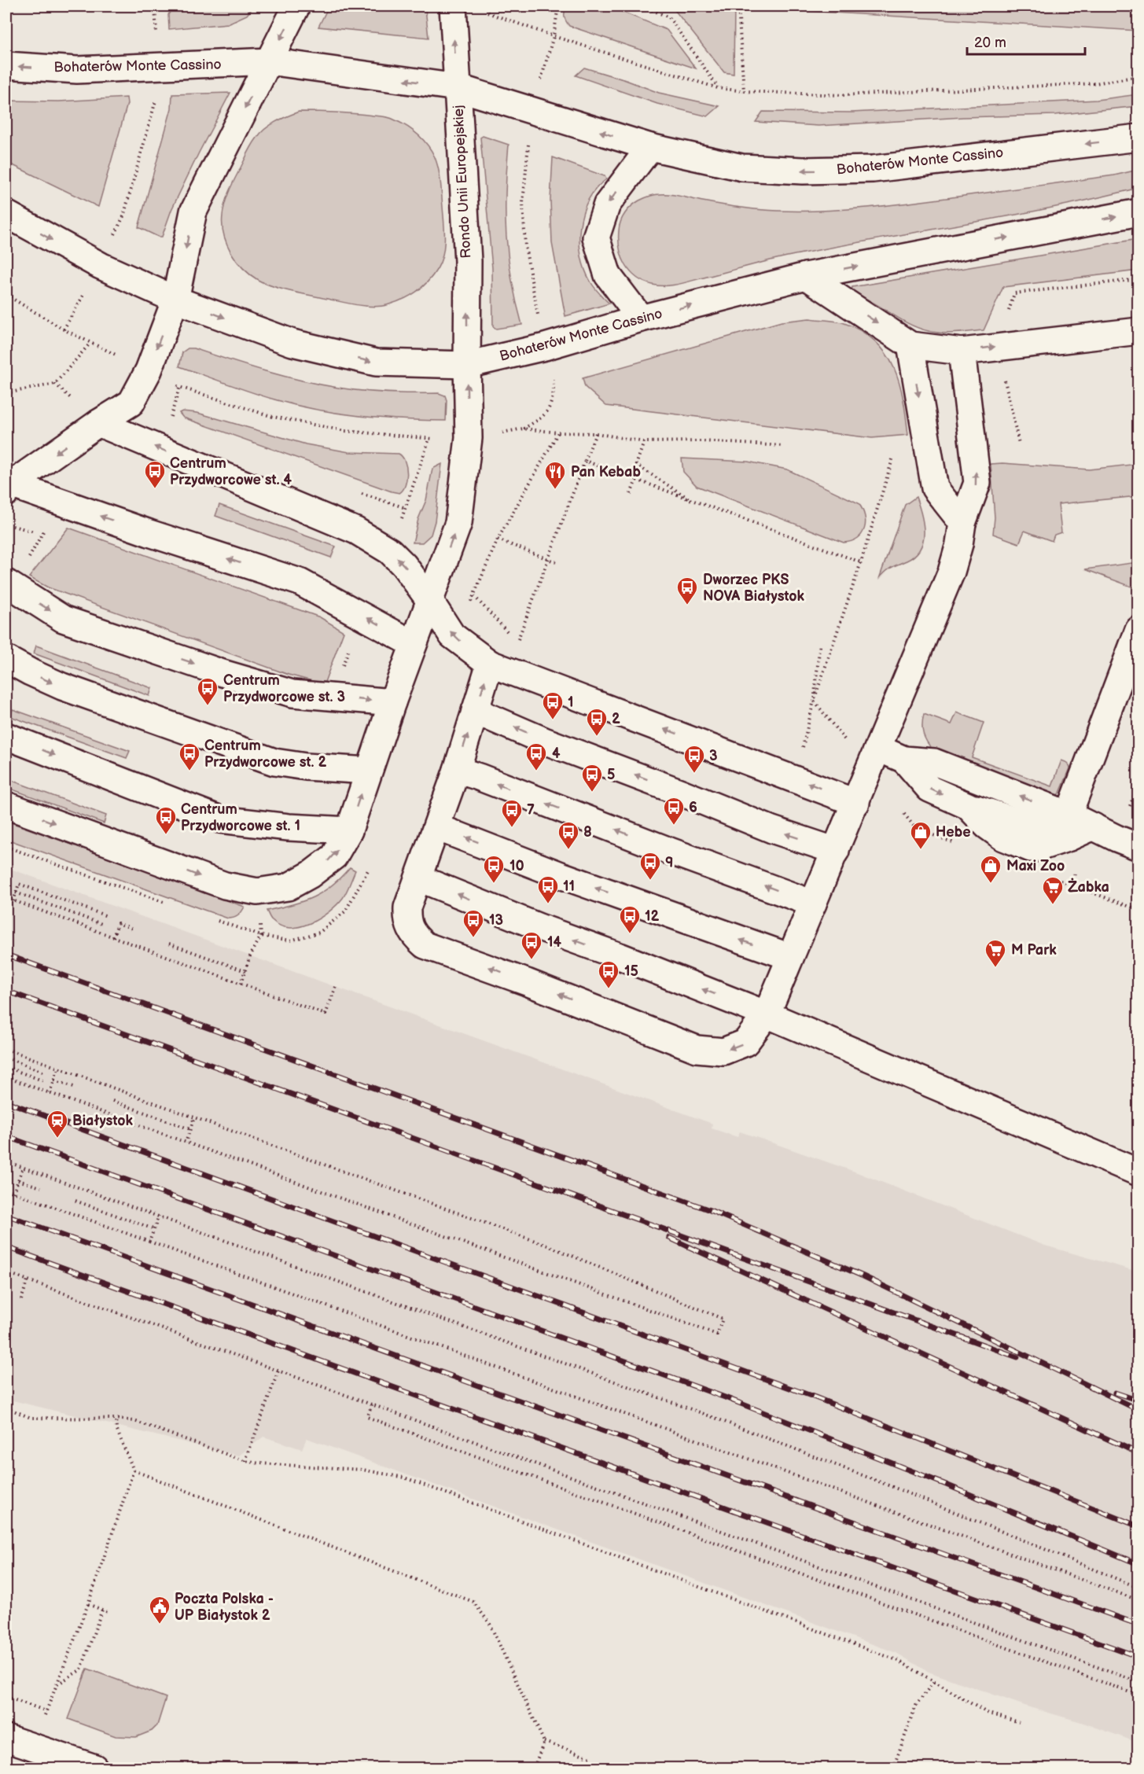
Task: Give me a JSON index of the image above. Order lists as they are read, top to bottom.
{
  "streets": {
    "street": ["Bohaterów Monte Cassino", "Rondo Unii Europejskiej"]
  },
  "crossings": [
    ["Bohaterów Monte Cassino", "Rondo Unii Europejskiej"]
  ],
  "places": {
    "bus stop": [
      "Centrum Przydworcowe st. 4",
      "Dworzec PKS NOVA Białystok",
      "Centrum Przydworcowe st. 3",
      "1",
      "2",
      "Centrum Przydworcowe st. 2",
      "4",
      "3",
      "5",
      "6",
      "7",
      "Centrum Przydworcowe st. 1",
      "8",
      "9",
      "10",
      "11",
      "12",
      "13",
      "14",
      "15"
    ],
    "restaurant": ["Pan Kebab"],
    "shop": ["Hebe", "Maxi Zoo"],
    "supermarket": ["Żabka", "M Park"],
    "station": ["Białystok"],
    "public building": ["Poczta Polska - UP Białystok 2"]
  },
  "scale_bar": "20 m"
}
